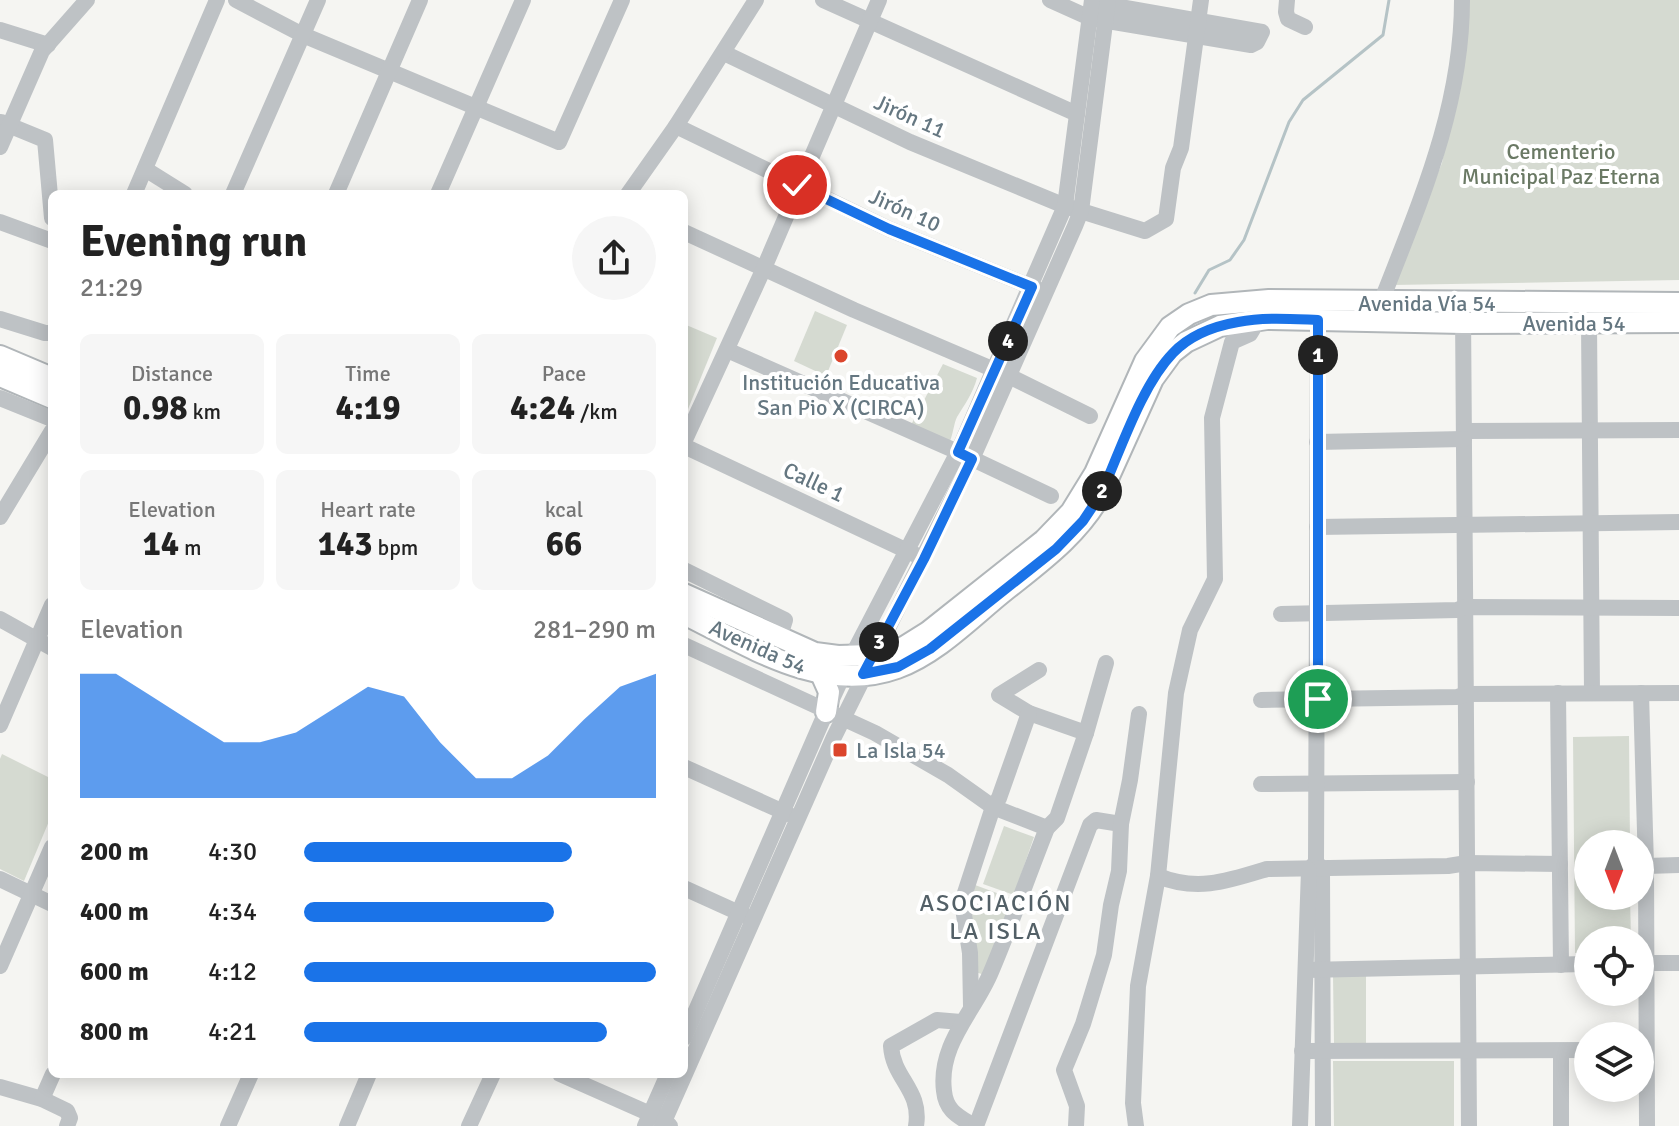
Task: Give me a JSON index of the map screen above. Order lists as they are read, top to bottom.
{
  "streets": {
    "main road": ["Avenida Vía 54", "Avenida 54"],
    "street": ["Jirón 11", "Jirón 10", "Calle 1"]
  },
  "crossings": [
    ["Avenida Vía 54", "Avenida 54"]
  ],
  "districts": ["ASOCIACIÓN LA ISLA"],
  "parks": ["Cementerio Municipal Paz Eterna"],
  "places": {
    "other": ["Institución Educativa San Pio X (CIRCA)"],
    "transit": ["La Isla 54"]
  },
  "north": "bottom",
  "page": {
    "heading": ["Evening run", "21:29"],
    "pins": [
      "4",
      "1",
      "2",
      "3"
    ],
    "stats": [
      ["Distance", "0.98 km"],
      ["Time", "4:19"],
      ["Pace", "4:24 /km"],
      ["Elevation", "14 m"],
      ["Heart rate", "143 bpm"],
      ["kcal", "66"]
    ],
    "chart": ["Elevation", "281–290 m"],
    "list": [
      {
        "name": "200 m",
        "note": "4:30"
      },
      {
        "name": "400 m",
        "note": "4:34"
      },
      {
        "name": "600 m",
        "note": "4:12"
      },
      {
        "name": "800 m",
        "note": "4:21"
      }
    ]
  }
}
